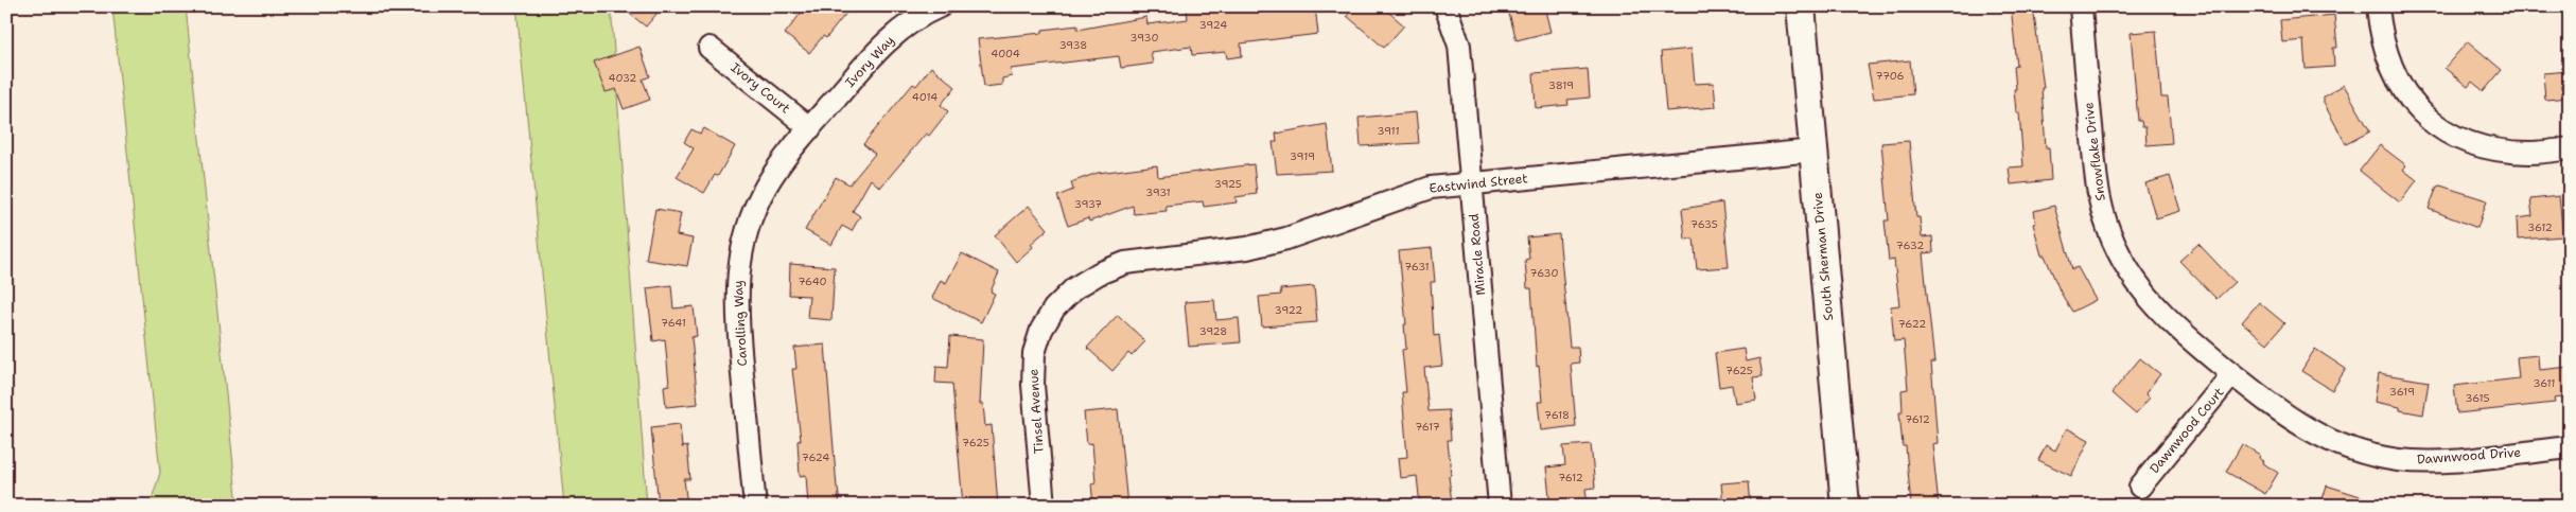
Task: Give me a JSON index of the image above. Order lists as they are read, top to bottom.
{
  "streets": {
    "street": [
      "Ivory Way",
      "Ivory Court",
      "Snowflake Drive",
      "Eastwind Street",
      "Miracle Road",
      "South Sherman Drive",
      "Carolling Way",
      "Tinsel Avenue",
      "Dawnwood Court",
      "Dawnwood Drive"
    ]
  },
  "crossings": [
    ["Ivory Way", "Ivory Court"],
    ["Ivory Way", "Carolling Way"],
    ["Ivory Court", "Carolling Way"],
    ["Snowflake Drive", "Dawnwood Court"],
    ["Snowflake Drive", "Dawnwood Drive"],
    ["Eastwind Street", "Miracle Road"],
    ["Eastwind Street", "South Sherman Drive"],
    ["Eastwind Street", "Tinsel Avenue"],
    ["Dawnwood Court", "Dawnwood Drive"]
  ],
  "house_numbers": [
    "3924",
    "3930",
    "3938",
    "4004",
    "7706",
    "4032",
    "3819",
    "4014",
    "3911",
    "3919",
    "3925",
    "3931",
    "3937",
    "7635",
    "3612",
    "7632",
    "7631",
    "7630",
    "7640",
    "3922",
    "7641",
    "7622",
    "3928",
    "7625",
    "3611",
    "3619",
    "3615",
    "7618",
    "7612",
    "7617",
    "7625",
    "7624",
    "7612"
  ]
}
